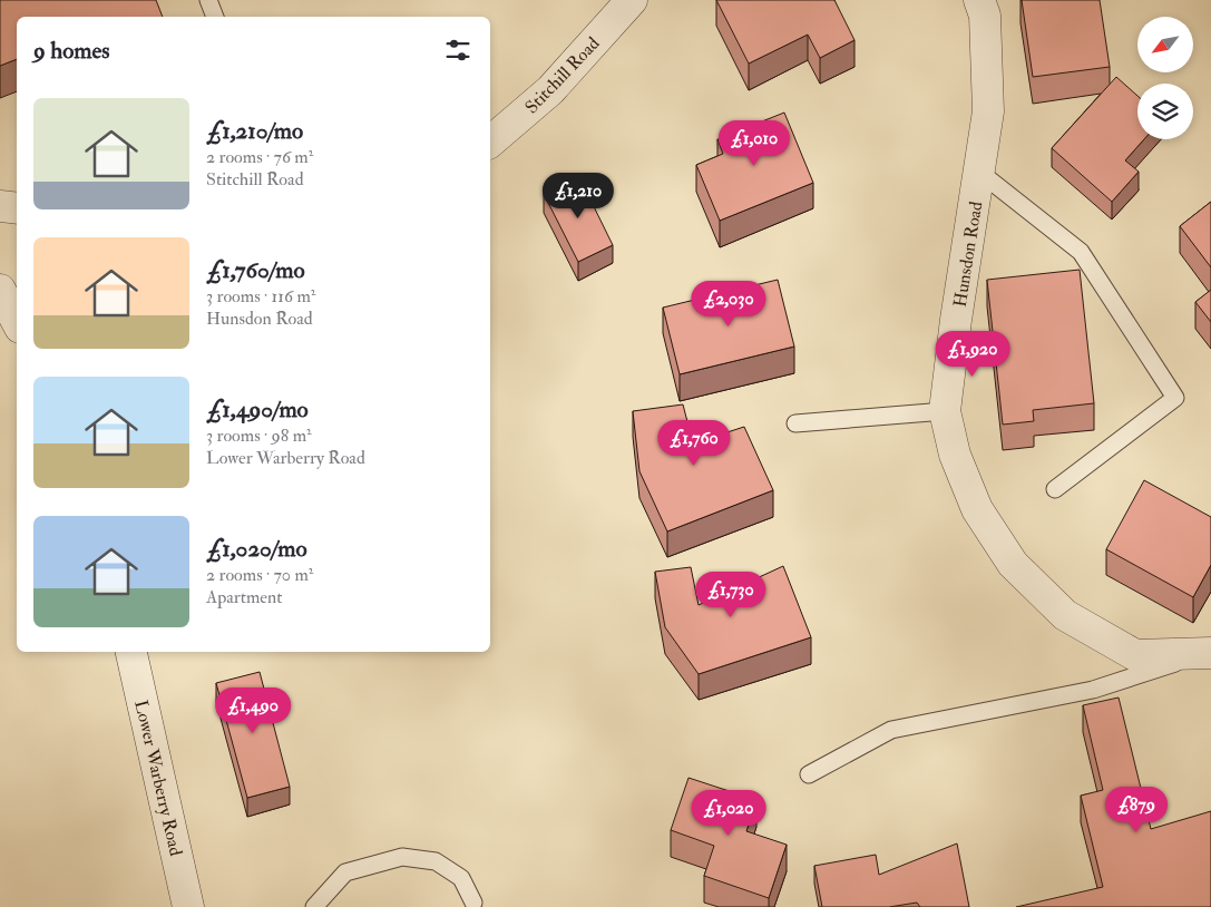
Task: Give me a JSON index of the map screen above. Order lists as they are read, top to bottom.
{
  "streets": {
    "street": ["Stitchill Road", "Hunsdon Road", "Lower Warberry Road"]
  },
  "north": "bottom left",
  "page": {
    "heading": "9 homes",
    "list": [
      {
        "name": "£1,210/mo",
        "note": "2 rooms · 76 m² · Stitchill Road"
      },
      {
        "name": "£1,760/mo",
        "note": "3 rooms · 116 m² · Hunsdon Road"
      },
      {
        "name": "£1,490/mo",
        "note": "3 rooms · 98 m² · Lower Warberry Road"
      },
      {
        "name": "£1,020/mo",
        "note": "2 rooms · 70 m² · Apartment"
      }
    ],
    "price": [
      "£1,010",
      "£1,210",
      "£2,030",
      "£1,920",
      "£1,760",
      "£1,730",
      "£1,490",
      "£879",
      "£1,020"
    ]
  }
}
